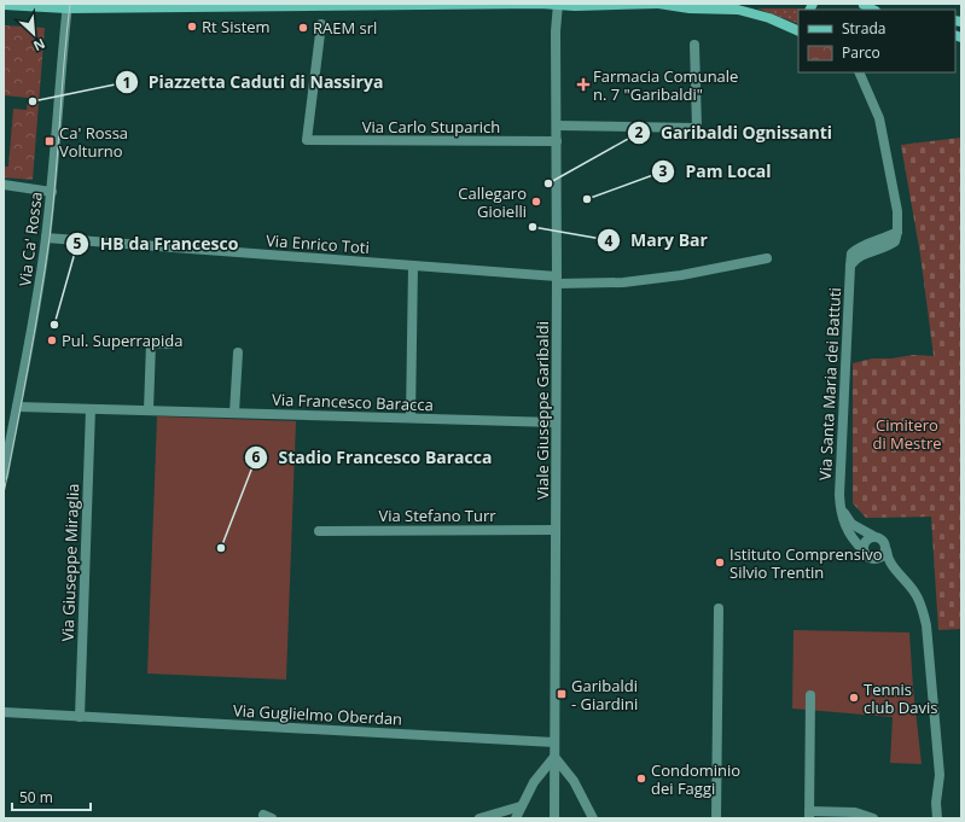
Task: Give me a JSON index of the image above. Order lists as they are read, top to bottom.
{
  "streets": {
    "street": [
      "Via Carlo Stuparich",
      "Via Ca' Rossa",
      "Via Enrico Toti",
      "Via Santa Maria dei Battuti",
      "Via Francesco Baracca",
      "Viale Giuseppe Garibaldi",
      "Via Stefano Turr",
      "Via Giuseppe Miraglia",
      "Via Guglielmo Oberdan"
    ]
  },
  "crossings": [
    ["Via Carlo Stuparich", "Viale Giuseppe Garibaldi"],
    ["Via Ca' Rossa", "Via Enrico Toti"],
    ["Via Ca' Rossa", "Via Francesco Baracca"],
    ["Via Enrico Toti", "Viale Giuseppe Garibaldi"],
    ["Via Francesco Baracca", "Viale Giuseppe Garibaldi"],
    ["Via Francesco Baracca", "Via Giuseppe Miraglia"],
    ["Viale Giuseppe Garibaldi", "Via Stefano Turr"],
    ["Viale Giuseppe Garibaldi", "Via Guglielmo Oberdan"],
    ["Via Giuseppe Miraglia", "Via Guglielmo Oberdan"]
  ],
  "parks": ["Cimitero di Mestre"],
  "places": {
    "other": [
      "Rt Sistem",
      "RAEM srl",
      "Piazzetta Caduti di Nassirya",
      "Garibaldi Ognissanti",
      "Pam Local",
      "Callegaro Gioielli",
      "Mary Bar",
      "HB da Francesco",
      "Pul. Superrapida",
      "Stadio Francesco Baracca",
      "Istituto Comprensivo Silvio Trentin",
      "Tennis club Davis",
      "Condominio dei Faggi"
    ],
    "health": ["Farmacia Comunale n. 7 \"Garibaldi\""],
    "transit": ["Ca' Rossa Volturno", "Garibaldi - Giardini"]
  },
  "legend": ["Strada", "Parco"],
  "scale_bar": "50 m",
  "north": "bottom right"
}
